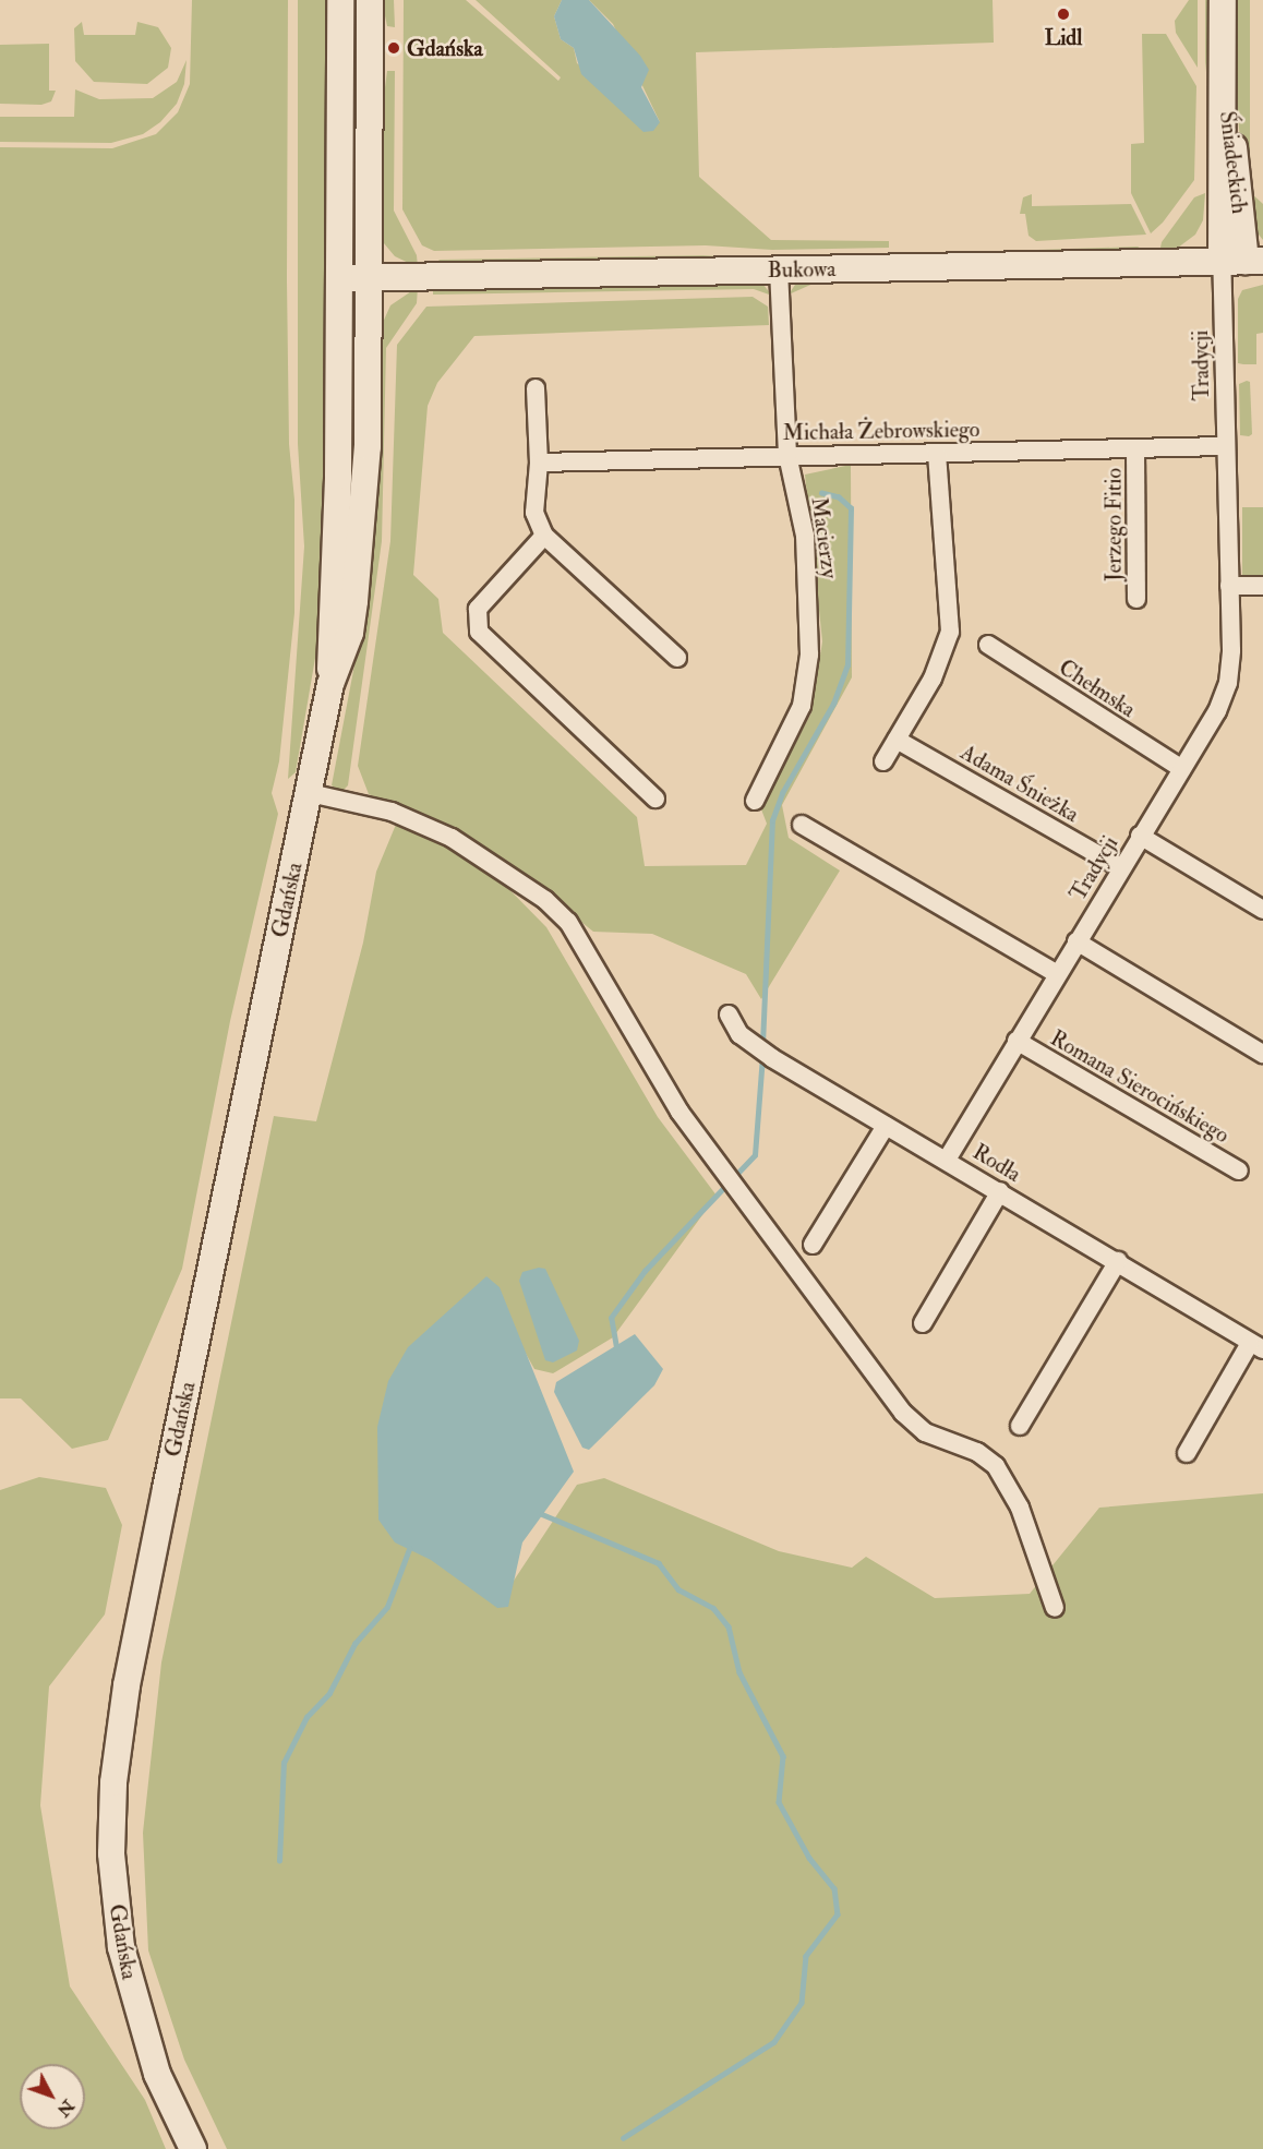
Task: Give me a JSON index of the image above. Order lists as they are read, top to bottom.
{
  "streets": {
    "main road": ["Śniadeckich", "Bukowa", "Gdańska"],
    "street": [
      "Tradycji",
      "Michała Żebrowskiego",
      "Jerzego Fitio",
      "Macierzy",
      "Chełmska",
      "Adama Śnieżka",
      "Romana Sierocińskiego",
      "Rodła"
    ]
  },
  "crossings": [
    ["Śniadeckich", "Bukowa"],
    ["Śniadeckich", "Tradycji"],
    ["Bukowa", "Tradycji"],
    ["Bukowa", "Macierzy"],
    ["Bukowa", "Gdańska"],
    ["Tradycji", "Michała Żebrowskiego"],
    ["Tradycji", "Chełmska"],
    ["Tradycji", "Adama Śnieżka"],
    ["Tradycji", "Romana Sierocińskiego"],
    ["Tradycji", "Rodła"],
    ["Michała Żebrowskiego", "Jerzego Fitio"],
    ["Michała Żebrowskiego", "Macierzy"]
  ],
  "places": ["Lidl", "Gdańska"],
  "north": "bottom right"
}
